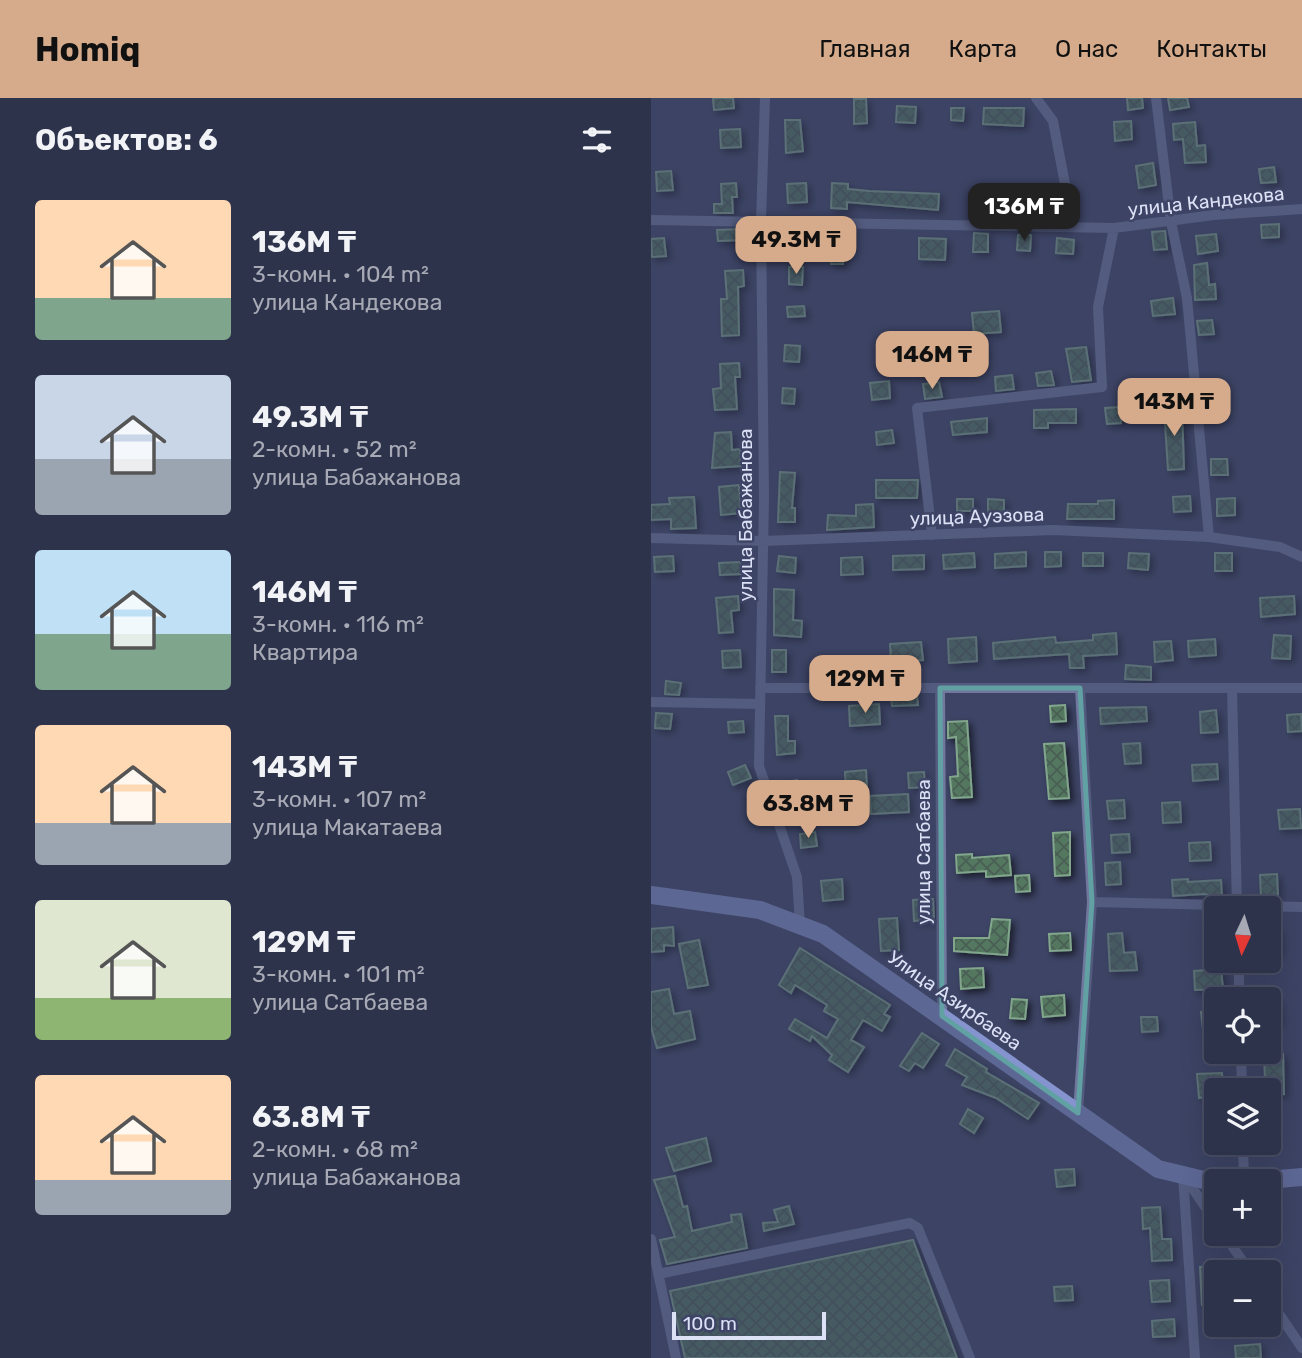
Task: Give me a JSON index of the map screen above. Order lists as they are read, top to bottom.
{
  "streets": {
    "main road": ["Улица Азирбаева"],
    "street": [
      "улица Кандекова",
      "улица Бабажанова",
      "улица Ауэзова",
      "улица Сатбаева"
    ]
  },
  "crossings": [
    ["улица Кандекова", "улица Бабажанова"],
    ["улица Бабажанова", "улица Ауэзова"],
    ["улица Бабажанова", "Улица Азирбаева"],
    ["улица Сатбаева", "Улица Азирбаева"]
  ],
  "scale_bar": "100 m",
  "north": "bottom",
  "page": {
    "header": "Homiq",
    "nav": [
      "Главная",
      "Карта",
      "О нас",
      "Контакты"
    ],
    "heading": "Объектов: 6",
    "list": [
      {
        "name": "136M ₸",
        "note": "3-комн. · 104 m² · улица Кандекова"
      },
      {
        "name": "49.3M ₸",
        "note": "2-комн. · 52 m² · улица Бабажанова"
      },
      {
        "name": "146M ₸",
        "note": "3-комн. · 116 m² · Квартира"
      },
      {
        "name": "143M ₸",
        "note": "3-комн. · 107 m² · улица Макатаева"
      },
      {
        "name": "129M ₸",
        "note": "3-комн. · 101 m² · улица Сатбаева"
      },
      {
        "name": "63.8M ₸",
        "note": "2-комн. · 68 m² · улица Бабажанова"
      }
    ],
    "price": [
      "136M ₸",
      "49.3M ₸",
      "146M ₸",
      "143M ₸",
      "129M ₸",
      "63.8M ₸"
    ],
    "map_buttons": ["+", "−"],
    "scale": "100 m"
  }
}
